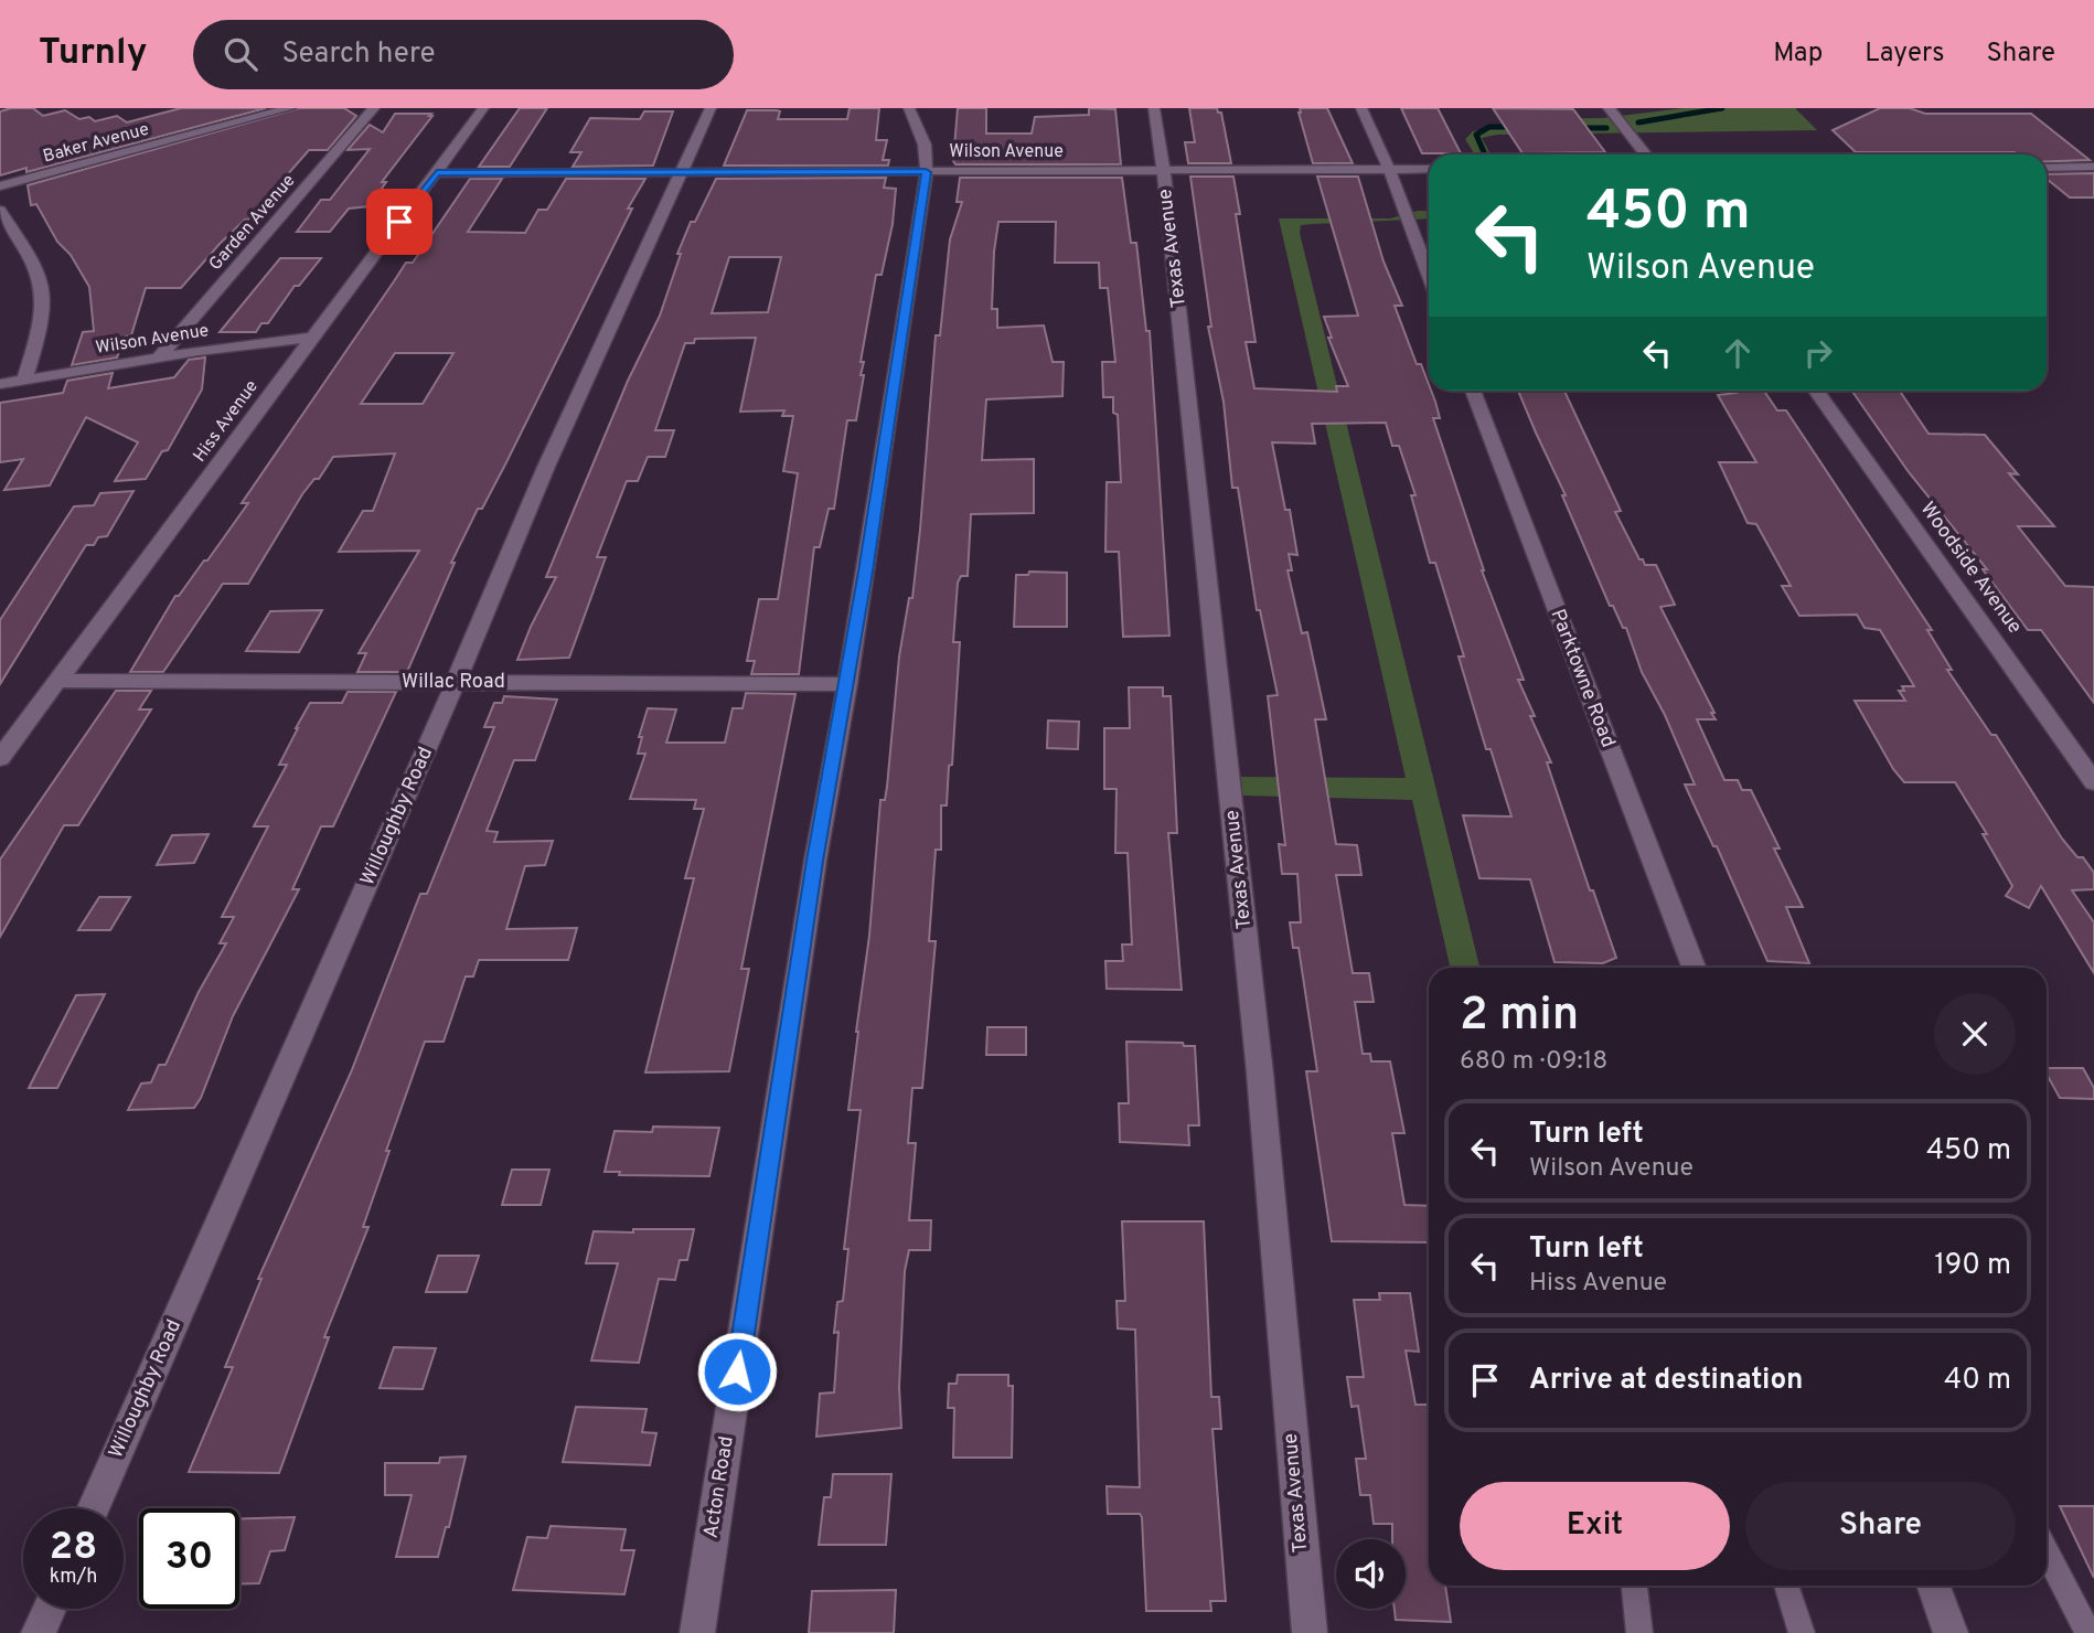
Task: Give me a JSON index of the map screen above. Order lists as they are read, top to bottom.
{
  "streets": {
    "street": [
      "Baker Avenue",
      "Wilson Avenue",
      "Garden Avenue",
      "Texas Avenue",
      "Hiss Avenue",
      "Woodside Avenue",
      "Parktowne Road",
      "Willac Road",
      "Willoughby Road",
      "Acton Road"
    ]
  },
  "crossings": [
    ["Wilson Avenue", "Garden Avenue"],
    ["Wilson Avenue", "Texas Avenue"],
    ["Wilson Avenue", "Hiss Avenue"],
    ["Wilson Avenue", "Willoughby Road"],
    ["Wilson Avenue", "Acton Road"],
    ["Hiss Avenue", "Willac Road"],
    ["Willac Road", "Willoughby Road"],
    ["Willac Road", "Acton Road"]
  ],
  "page": {
    "header": "Turnly",
    "search": "Search here",
    "nav": ["Map", "Layers", "Share"],
    "turn": ["450 m", "Wilson Avenue"],
    "heading": ["2 min", "680 m · 09:18"],
    "list": [
      {
        "name": "Turn left",
        "note": "Wilson Avenue",
        "value": "450 m"
      },
      {
        "name": "Turn left",
        "note": "Hiss Avenue",
        "value": "190 m"
      },
      {
        "name": "Arrive at destination",
        "value": "40 m"
      }
    ],
    "buttons": ["Exit", "Share"],
    "speed": "28 km/h",
    "limit": "30"
  }
}
